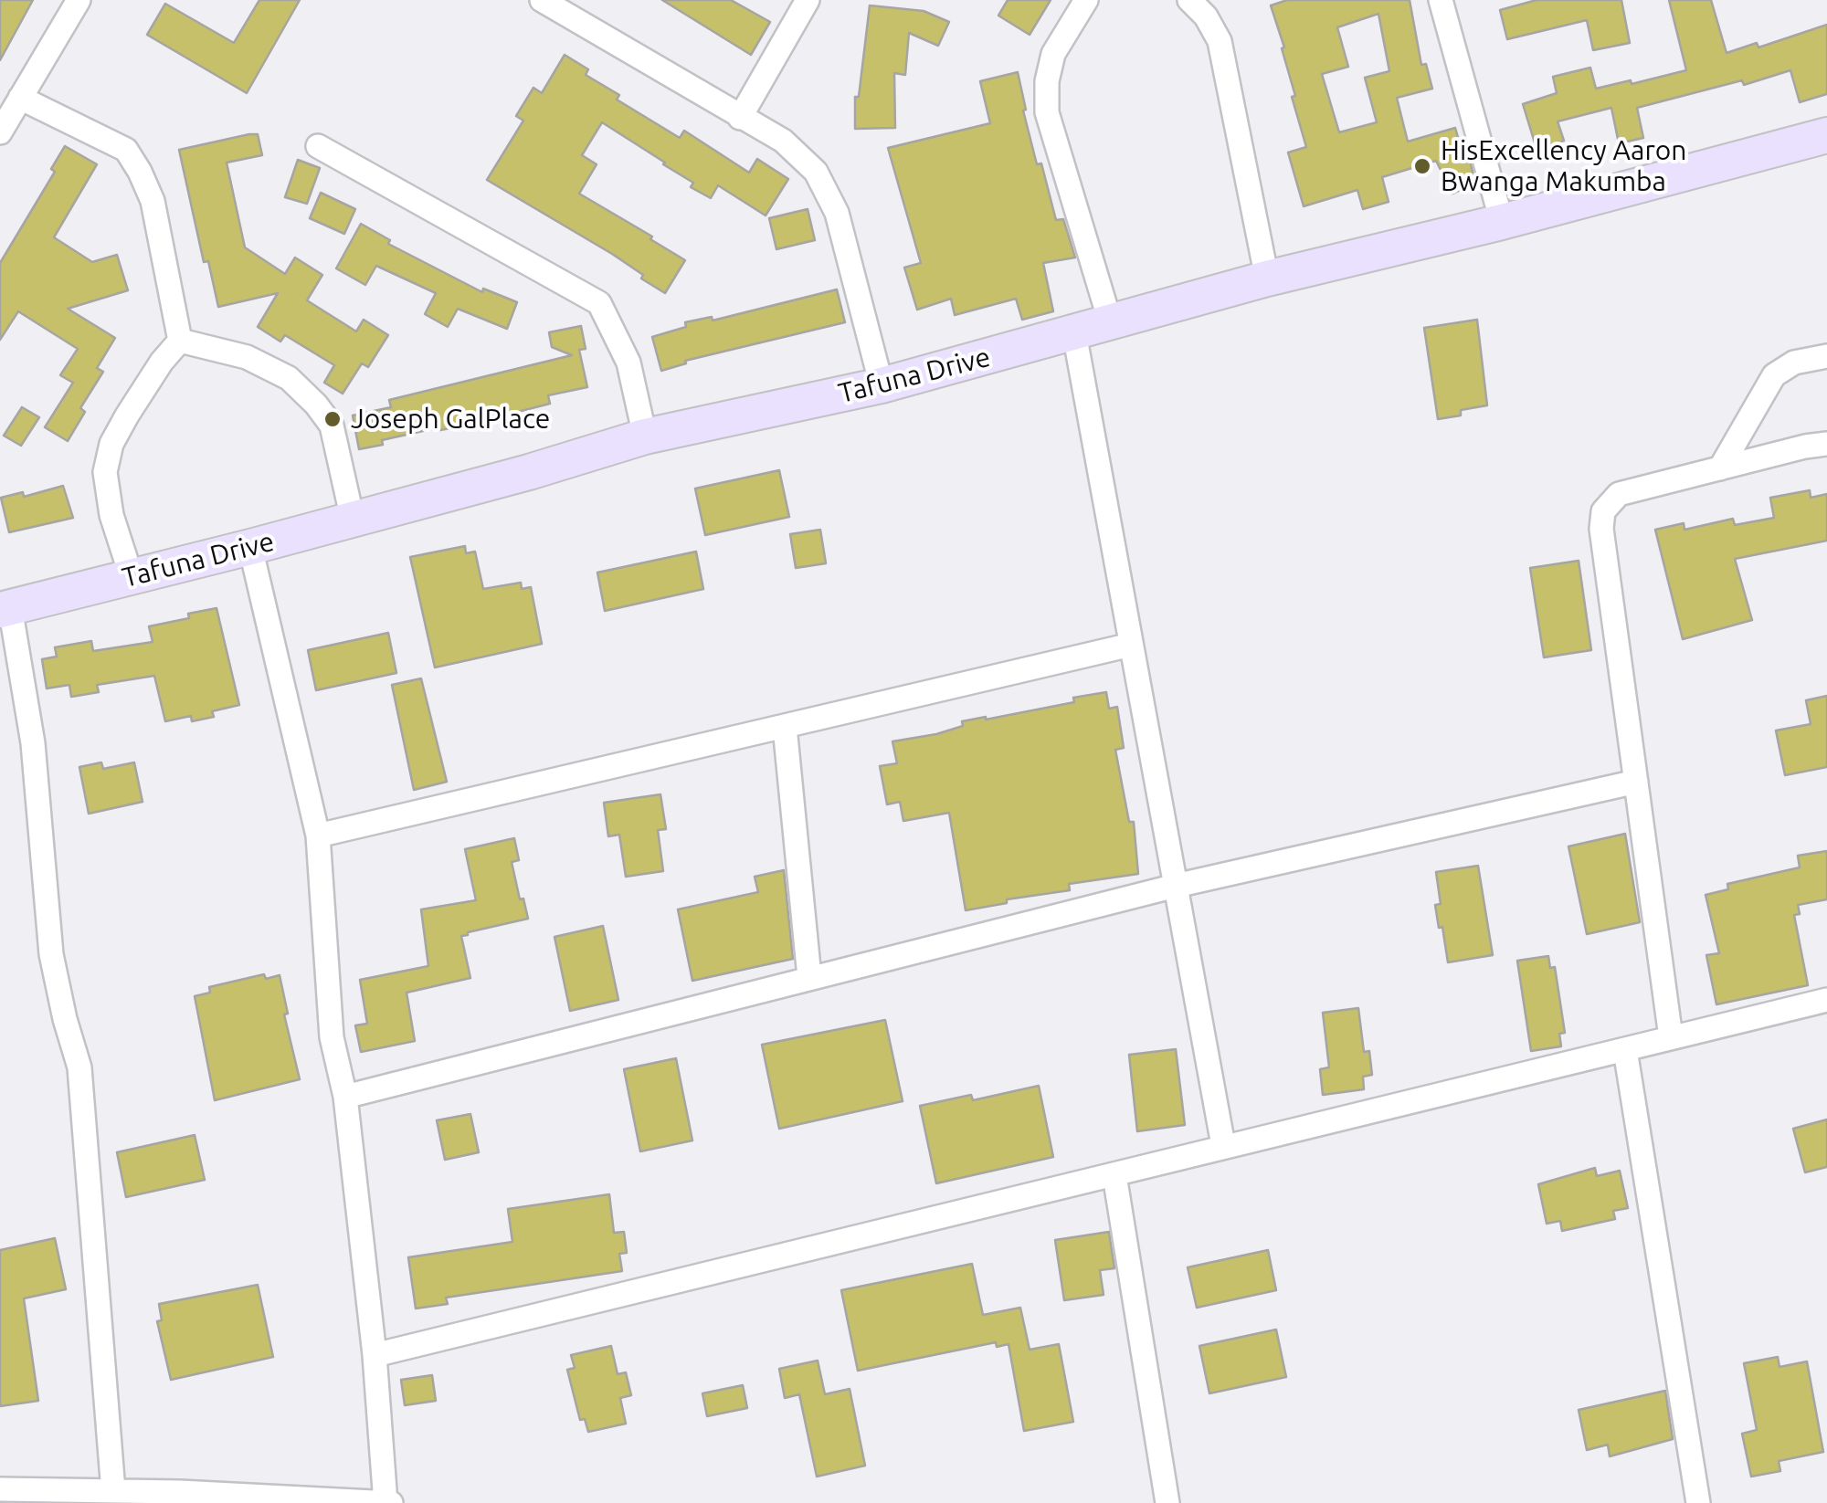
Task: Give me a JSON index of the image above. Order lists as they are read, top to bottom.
{
  "streets": {
    "main road": ["Tafuna Drive"]
  },
  "places": ["HisExcellency Aaron Bwanga Makumba", "Joseph GalPlace"]
}
